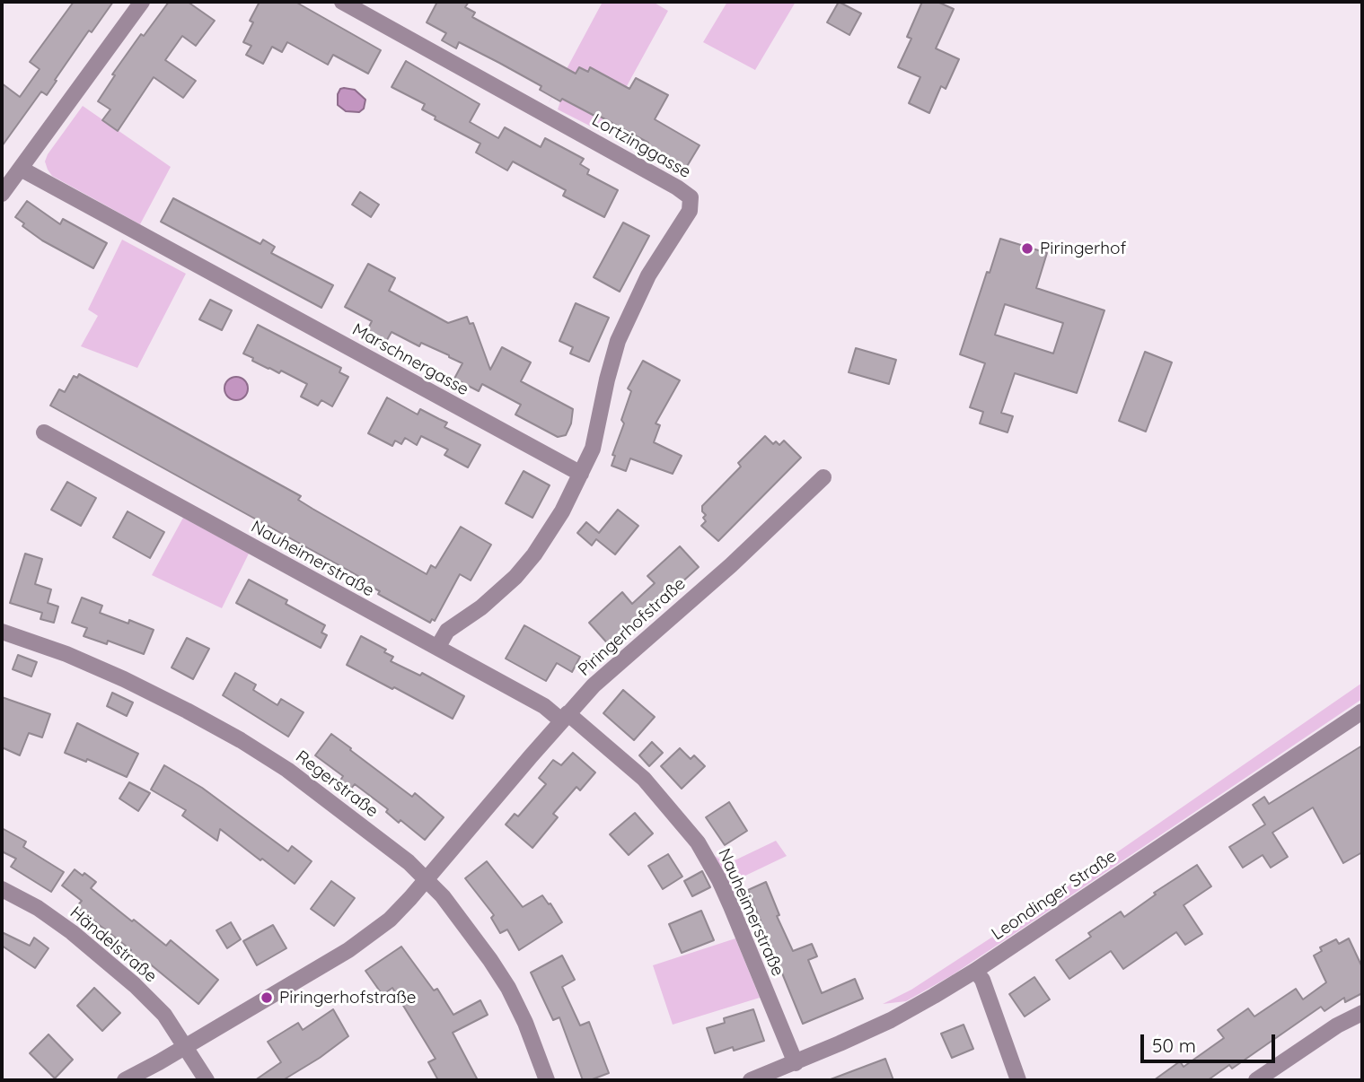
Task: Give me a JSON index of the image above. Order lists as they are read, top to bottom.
{
  "streets": {
    "street": [
      "Lortzinggasse",
      "Marschnergasse",
      "Nauheimerstraße",
      "Piringerhofstraße",
      "Regerstraße",
      "Leondinger Straße",
      "Händelstraße"
    ]
  },
  "crossings": [
    ["Lortzinggasse", "Marschnergasse"],
    ["Nauheimerstraße", "Piringerhofstraße"],
    ["Nauheimerstraße", "Leondinger Straße"],
    ["Piringerhofstraße", "Regerstraße"],
    ["Piringerhofstraße", "Händelstraße"]
  ],
  "places": ["Piringerhof", "Piringerhofstraße"],
  "scale_bar": "50 m"
}
